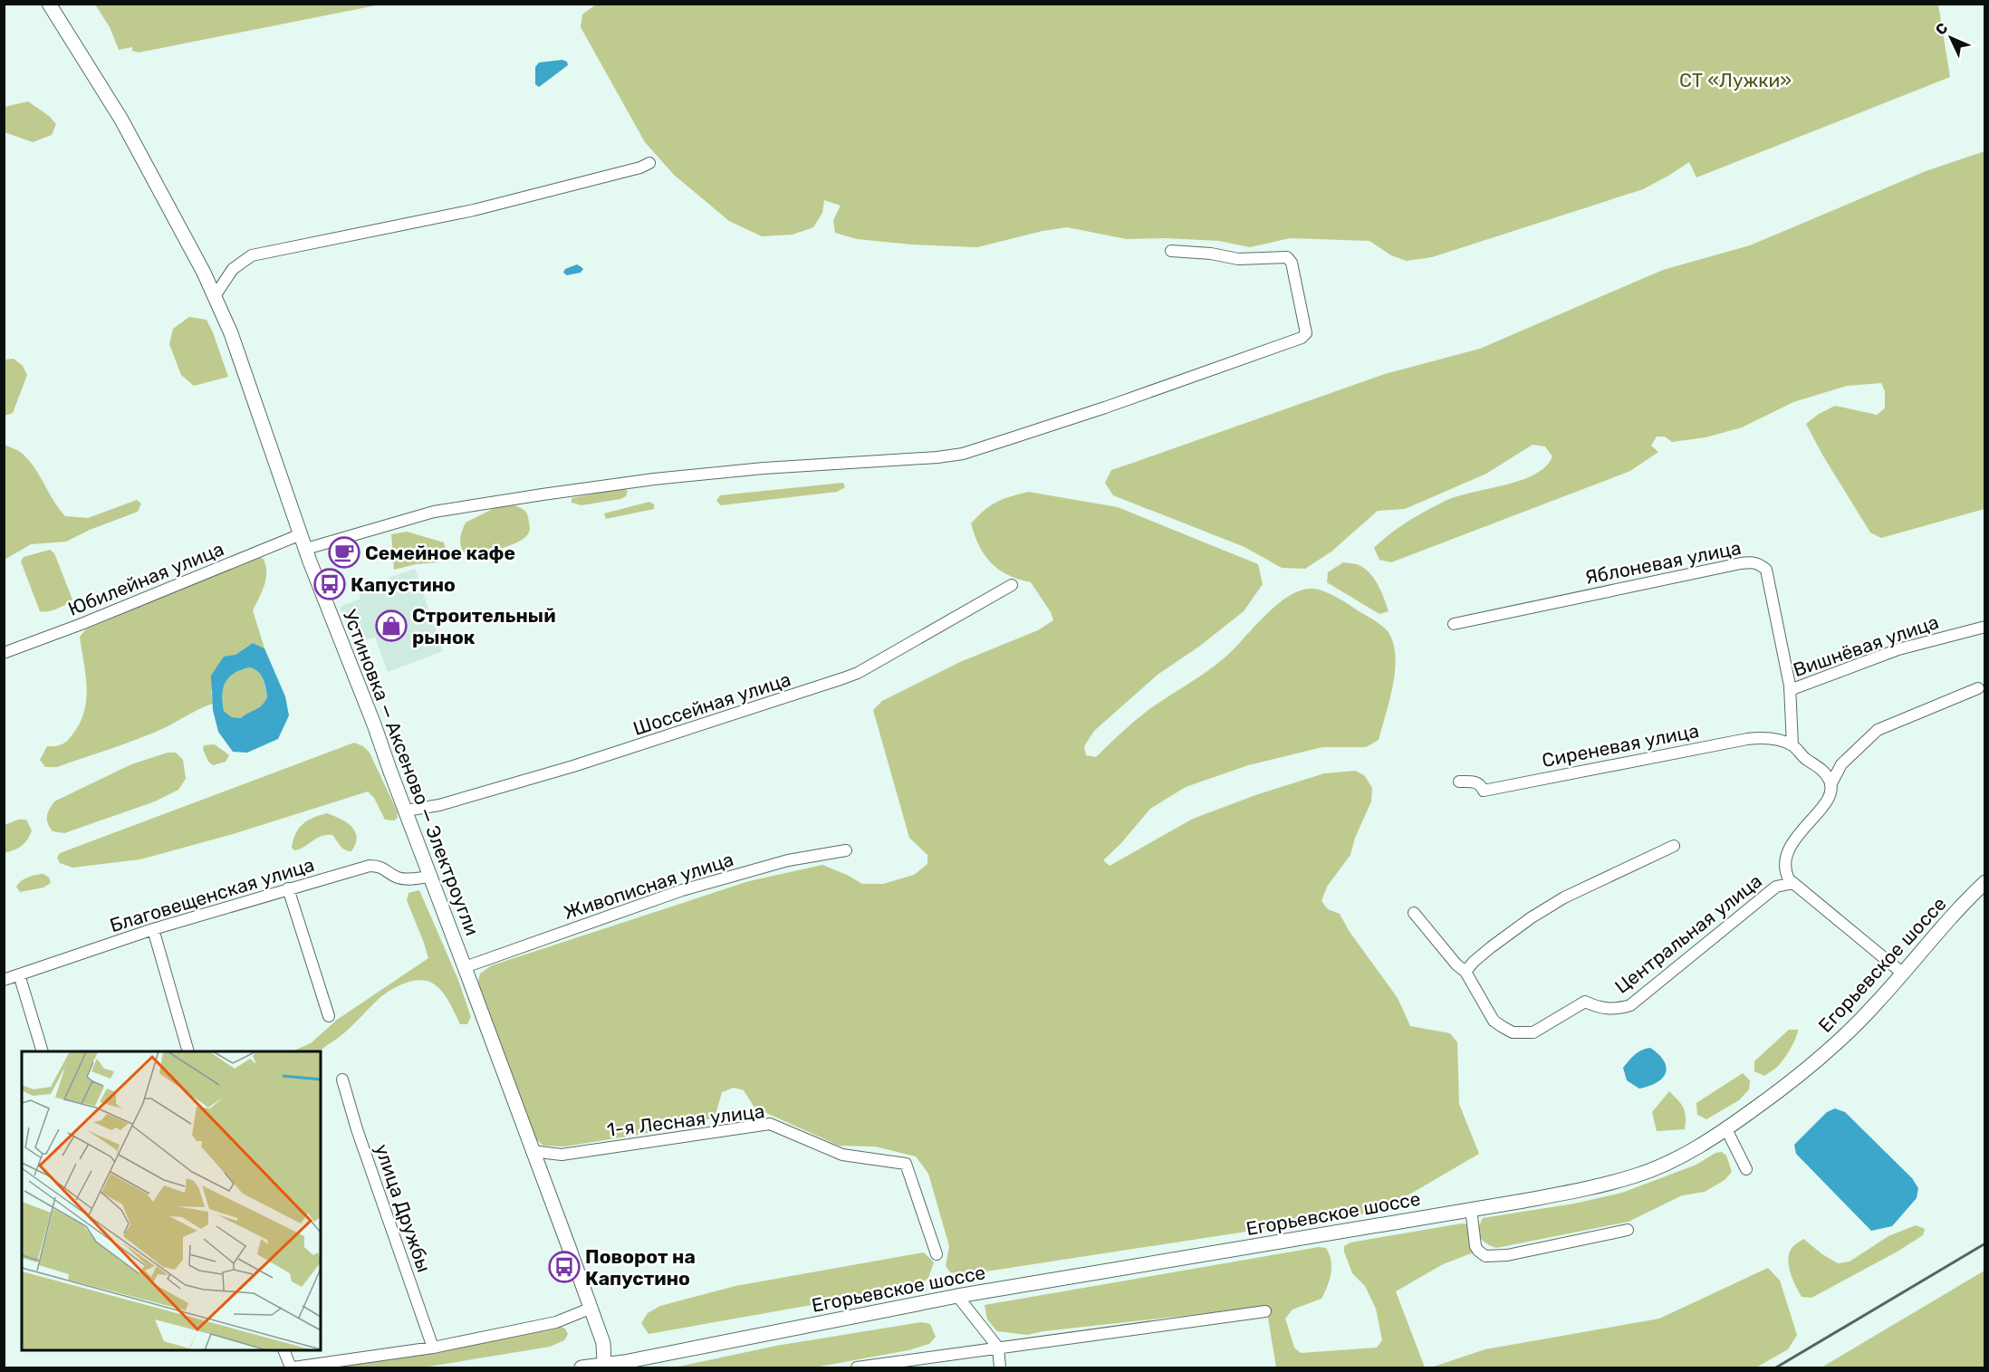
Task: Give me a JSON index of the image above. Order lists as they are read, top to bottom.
{
  "streets": {
    "main road": ["Устиновка — Аксеново — Электроугли", "Егорьевское шоссе"],
    "street": [
      "Яблоневая улица",
      "Юбилейная улица",
      "Вишнёвая улица",
      "Шоссейная улица",
      "Сиреневая улица",
      "Живописная улица",
      "Благовещенская улица",
      "Центральная улица",
      "1-я Лесная улица",
      "улица Дружбы"
    ]
  },
  "crossings": [
    ["Яблоневая улица", "Вишнёвая улица"],
    ["Яблоневая улица", "Сиреневая улица"],
    ["Юбилейная улица", "Устиновка — Аксеново — Электроугли"],
    ["Шоссейная улица", "Устиновка — Аксеново — Электроугли"],
    ["Устиновка — Аксеново — Электроугли", "Живописная улица"],
    ["Устиновка — Аксеново — Электроугли", "Благовещенская улица"],
    ["Устиновка — Аксеново — Электроугли", "Егорьевское шоссе"],
    ["Устиновка — Аксеново — Электроугли", "1-я Лесная улица"]
  ],
  "parks": ["СТ «Лужки»"],
  "places": {
    "cafe": ["Семейное кафе"],
    "bus stop": ["Капустино", "Поворот на Капустино"],
    "shop": ["Строительный рынок"]
  },
  "north": "top left"
}
